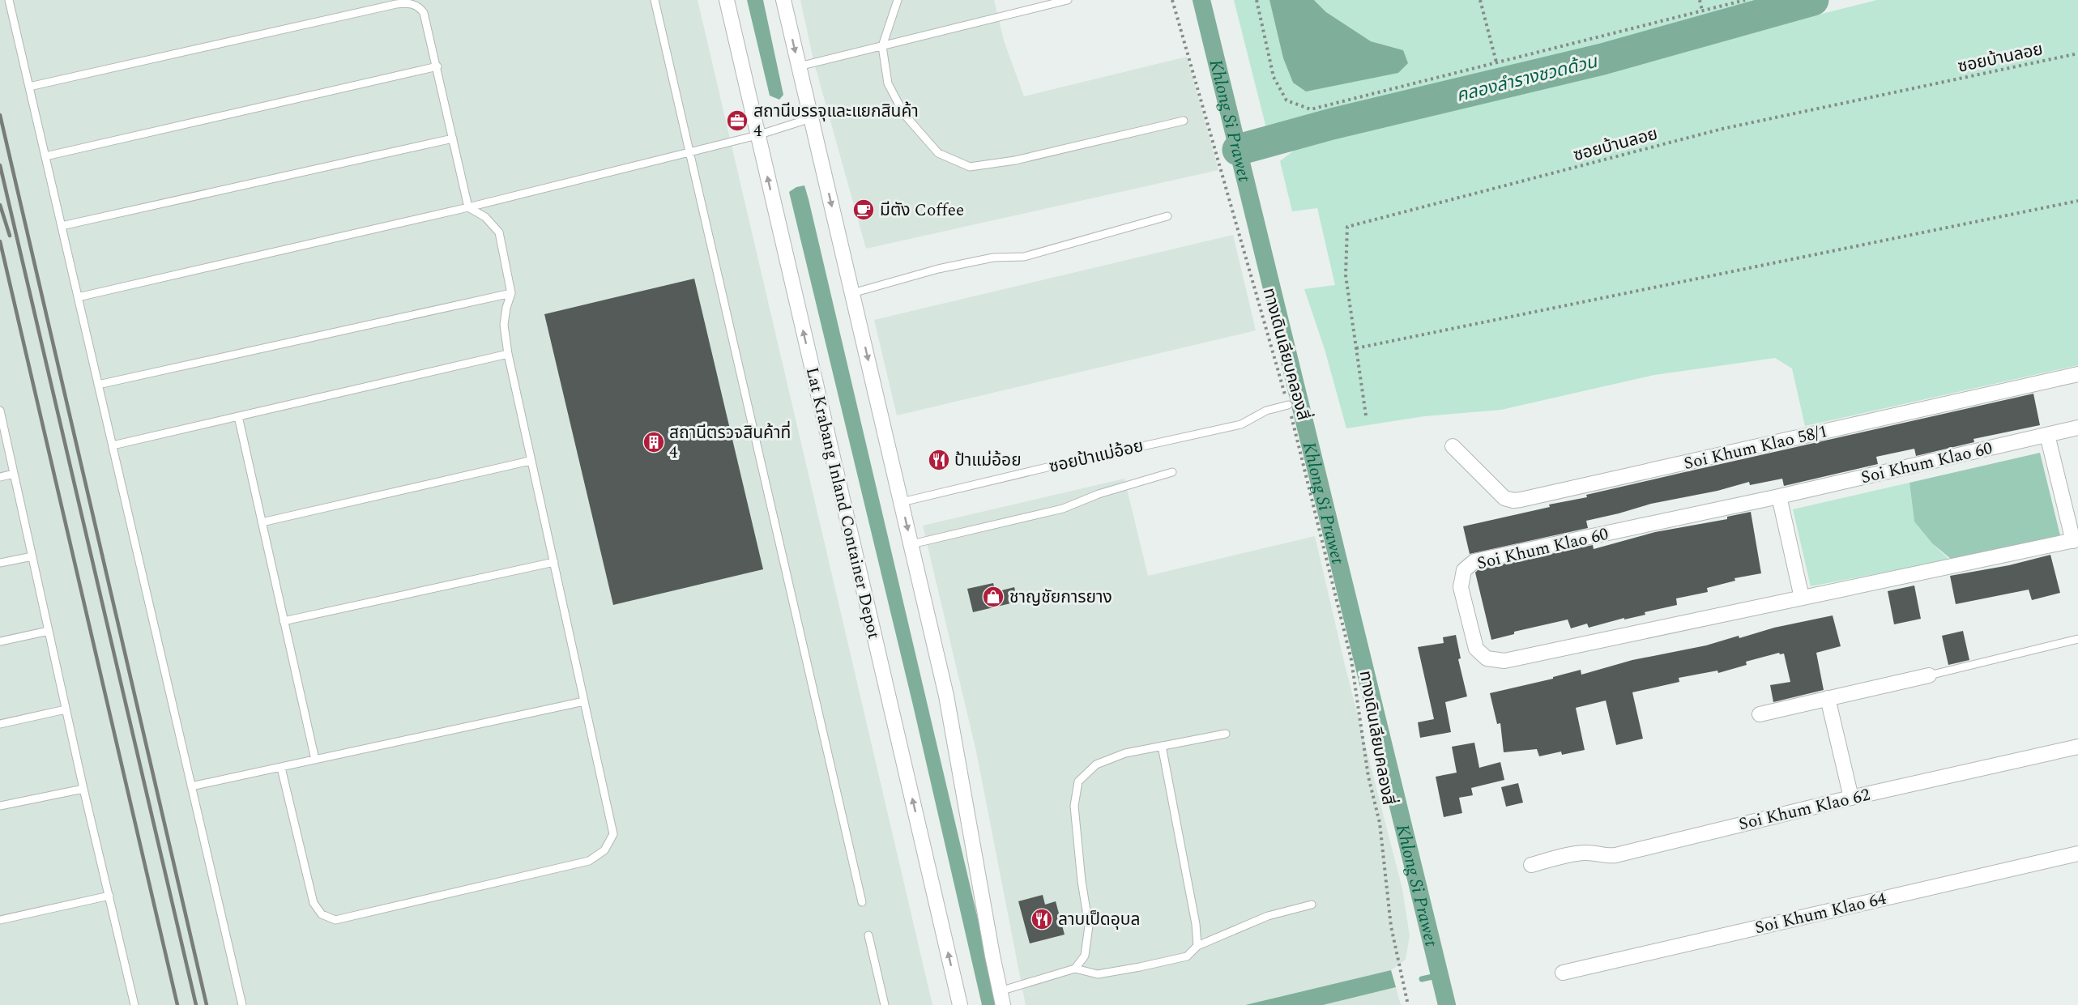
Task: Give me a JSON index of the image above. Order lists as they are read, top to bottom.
{
  "streets": {
    "street": [
      "Soi Khum Klao 58/1",
      "Soi Khum Klao 60",
      "Lat Krabang Inland Container Depot",
      "Soi Khum Klao 62",
      "Soi Khum Klao 64"
    ],
    "lane": ["ซอยป้าแม่อ้อย"],
    "path": ["ซอยบ้านลอย", "ทางเดินเลียบคลองสี่"]
  },
  "crossings": [
    ["ทางเดินเลียบคลองสี่", "ซอยป้าแม่อ้อย"]
  ],
  "water": ["คลองลำรางชวดด้วน", "Khlong Si Prawet"],
  "places": {
    "office": ["สถานีบรรจุและแยกสินค้า 4"],
    "cafe": ["มีตัง Coffee"],
    "building": ["สถานีตรวจสินค้าที่ 4"],
    "restaurant": ["ป้าแม่อ้อย", "ลาบเป็ดอุบล"],
    "shop": ["ชาญชัยการยาง"]
  }
}
